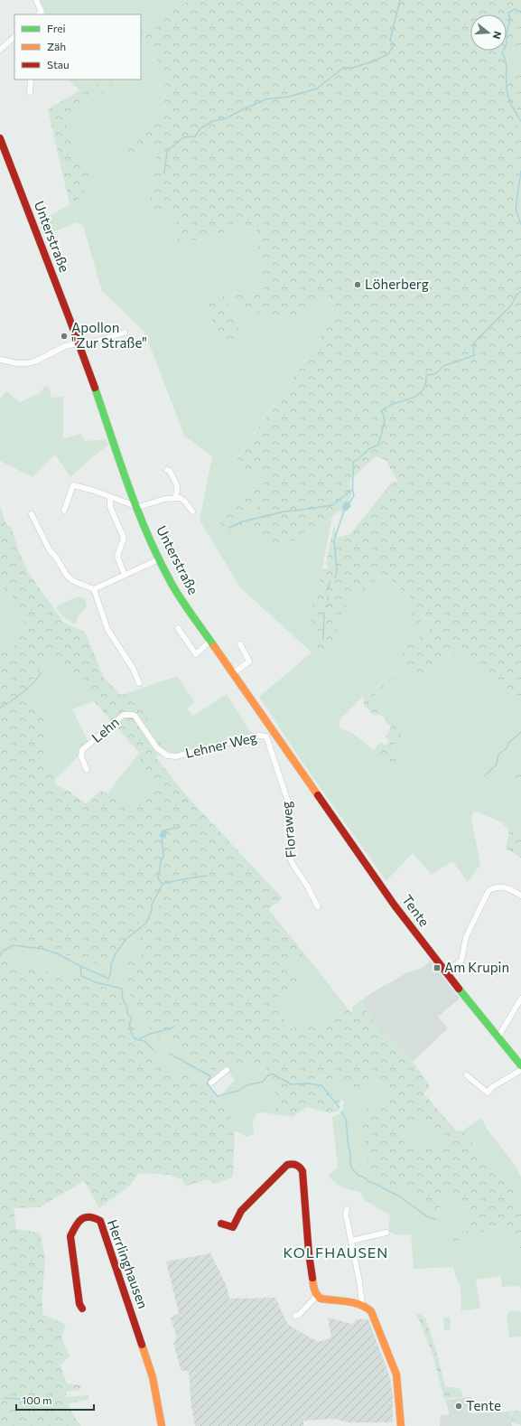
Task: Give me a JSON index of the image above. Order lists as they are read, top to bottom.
{
  "streets": {
    "main road": ["Unterstraße", "Tente", "Herrlinghausen"],
    "street": ["Lehn", "Lehner Weg", "Floraweg"]
  },
  "crossings": [
    ["Unterstraße", "Tente"],
    ["Lehn", "Lehner Weg"],
    ["Lehner Weg", "Floraweg"]
  ],
  "districts": ["KOLFHAUSEN"],
  "places": {
    "other": ["Löherberg", "Apollon \"Zur Straße\"", "Tente"],
    "transit": ["Am Krupin"]
  },
  "legend": ["Frei", "Zäh", "Stau"],
  "scale_bar": "100 m",
  "north": "right"
}
